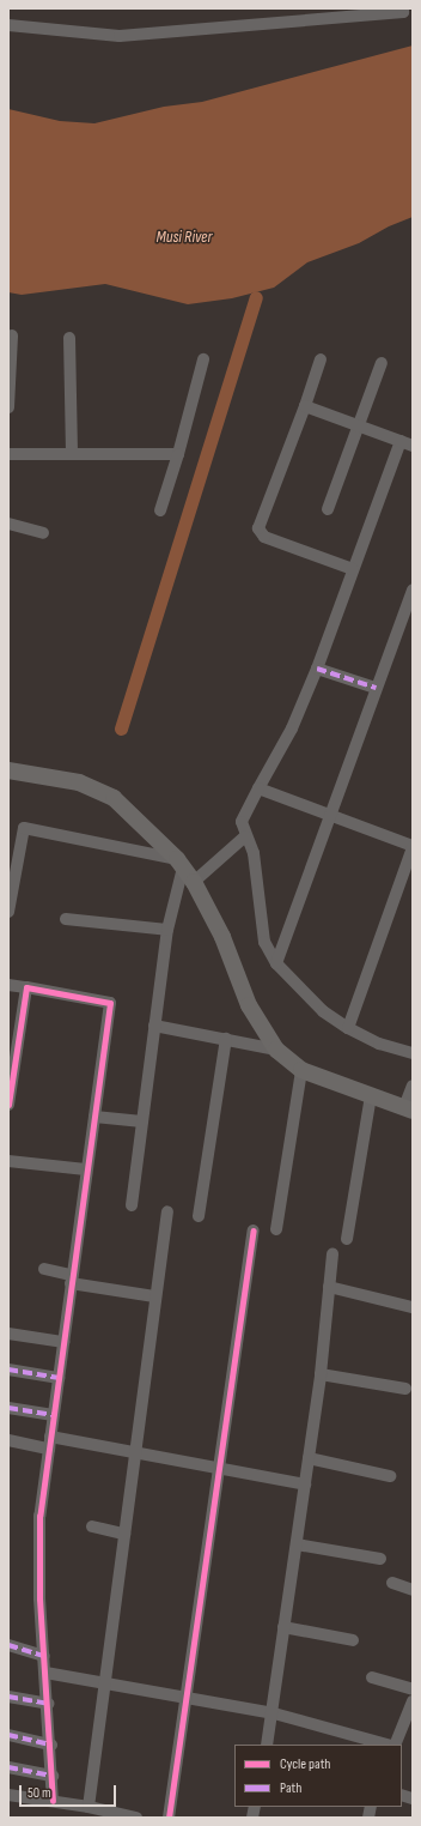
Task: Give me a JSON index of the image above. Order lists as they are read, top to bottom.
{
  "water": ["Musi River"],
  "legend": ["Cycle path", "Path"],
  "scale_bar": "50 m"
}
